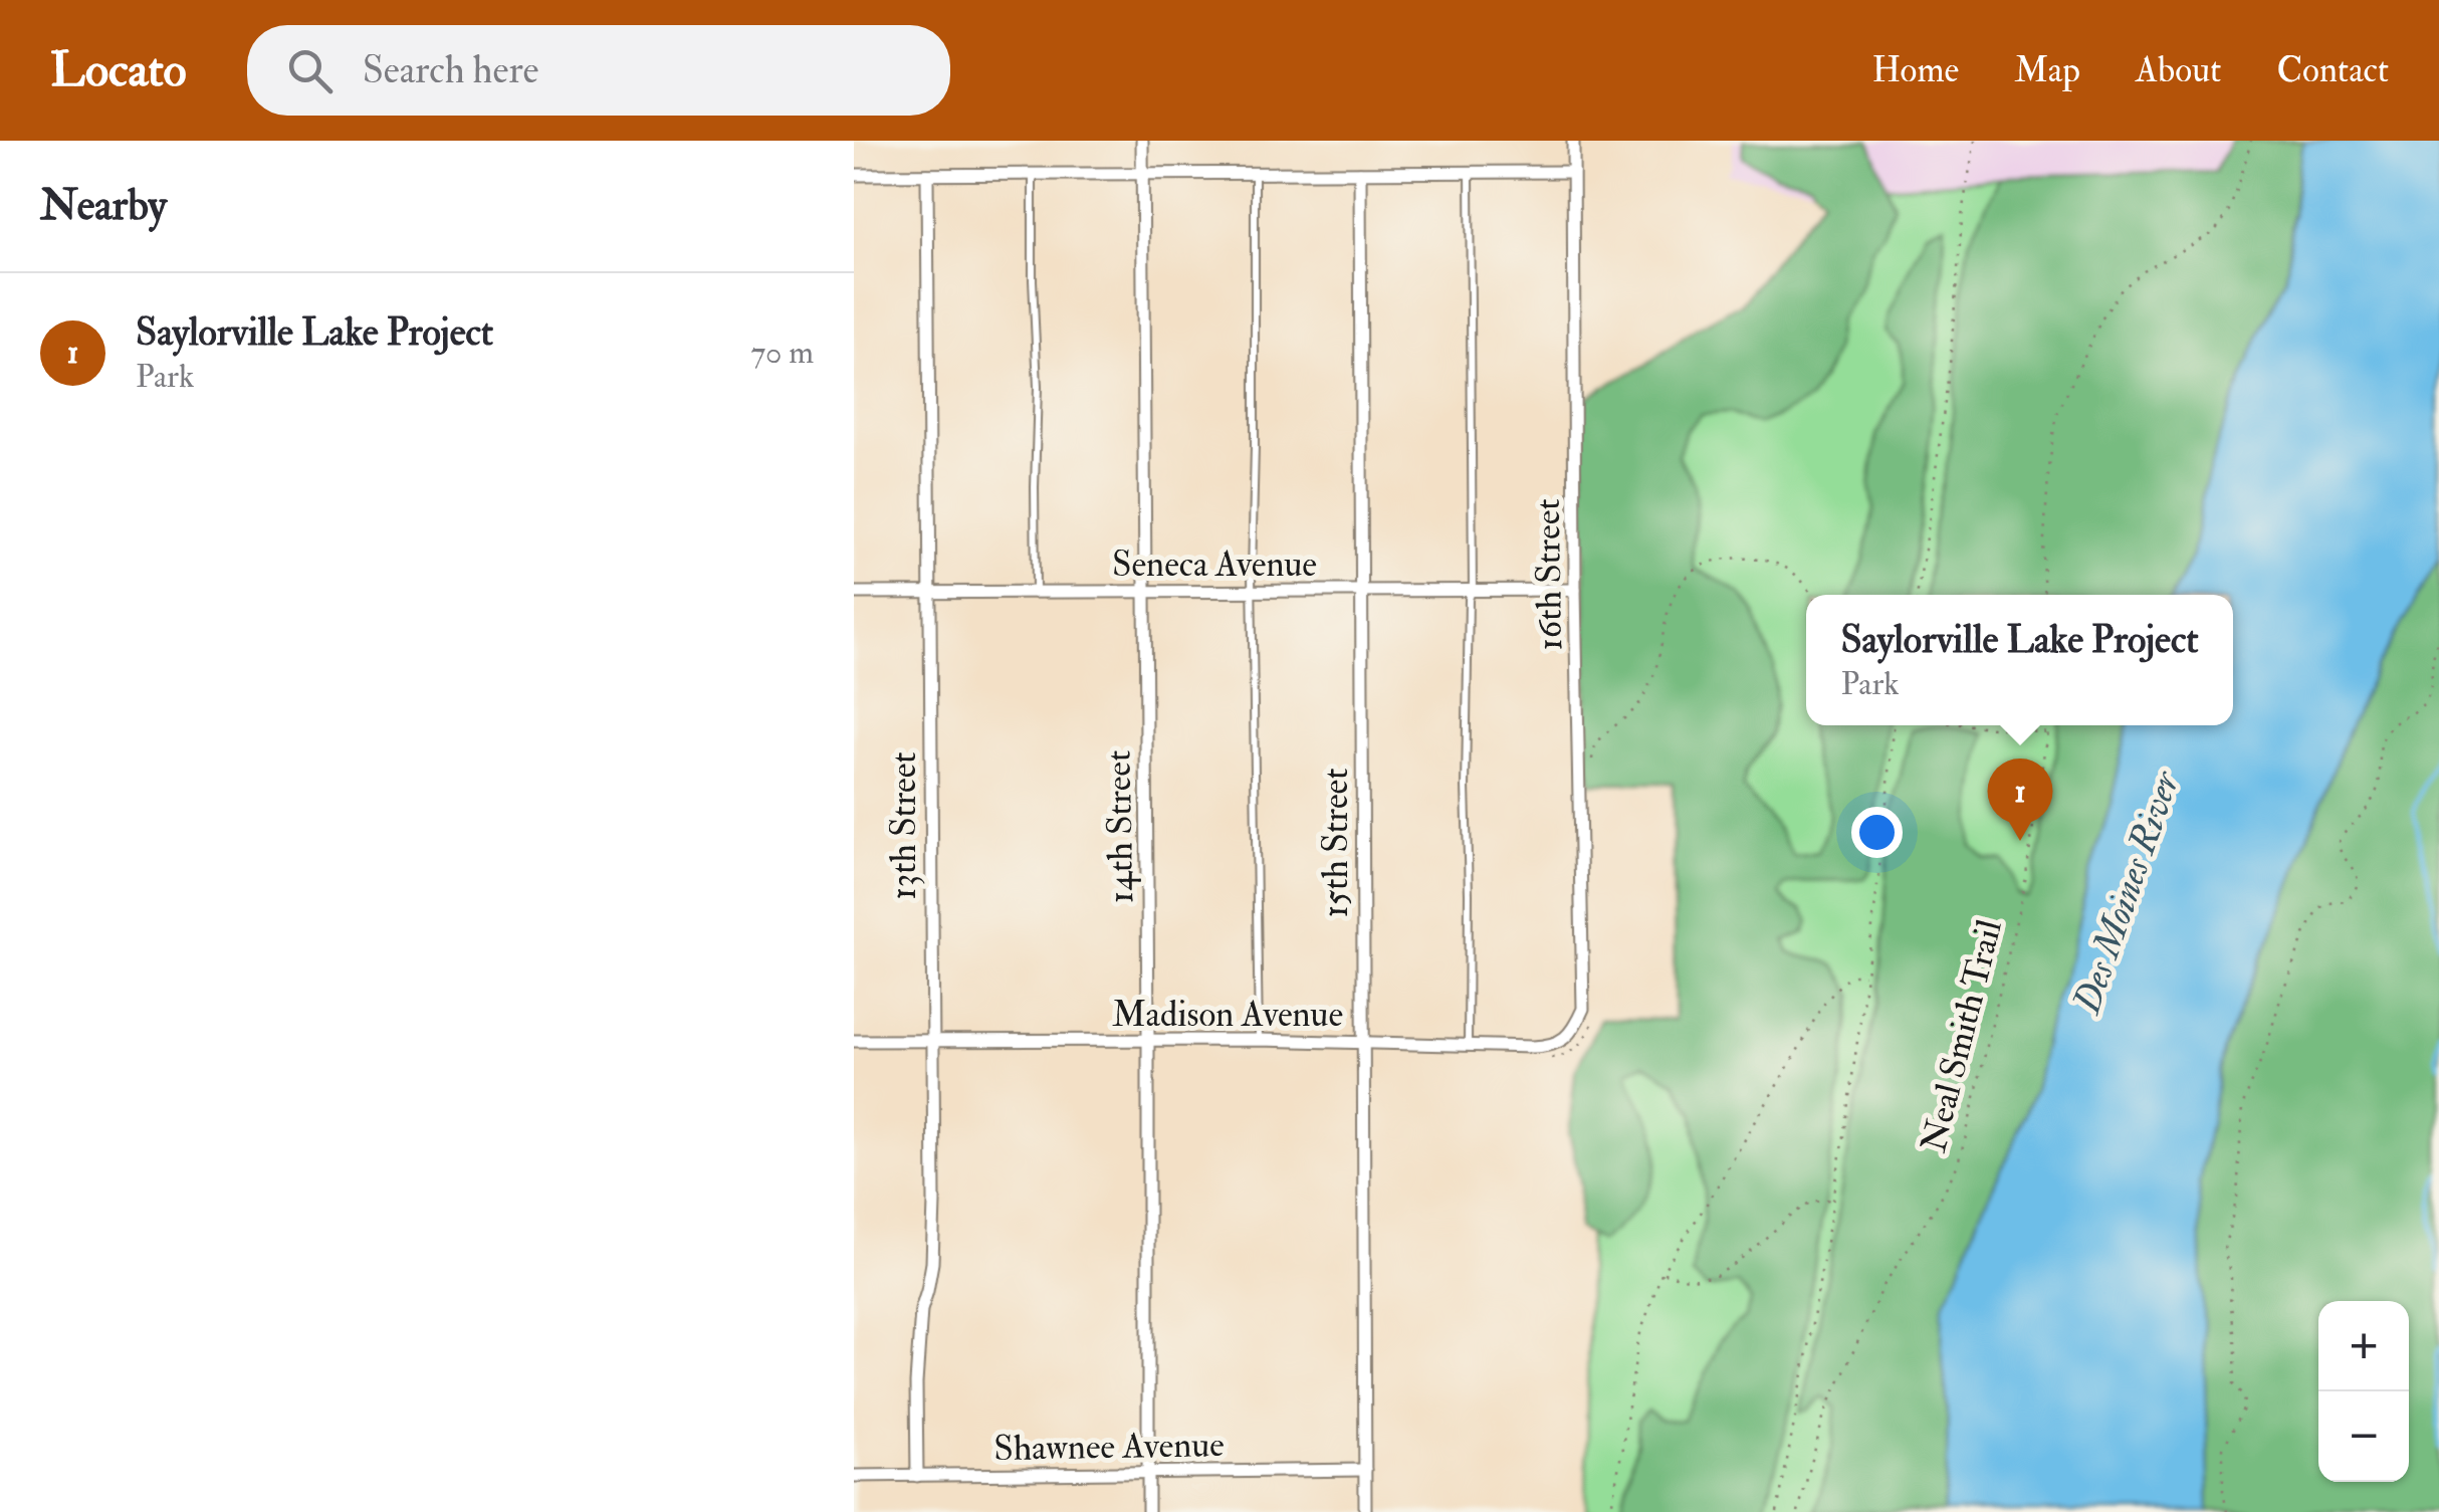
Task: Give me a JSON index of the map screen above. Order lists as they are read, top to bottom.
{
  "streets": {
    "street": [
      "Seneca Avenue",
      "16th Street",
      "13th Street",
      "14th Street",
      "15th Street",
      "Madison Avenue",
      "Shawnee Avenue"
    ],
    "path": ["Neal Smith Trail"]
  },
  "crossings": [
    ["Seneca Avenue", "16th Street"],
    ["Seneca Avenue", "13th Street"],
    ["Seneca Avenue", "14th Street"],
    ["Seneca Avenue", "15th Street"],
    ["16th Street", "Madison Avenue"],
    ["13th Street", "Madison Avenue"],
    ["13th Street", "Shawnee Avenue"],
    ["14th Street", "Madison Avenue"],
    ["14th Street", "Shawnee Avenue"],
    ["15th Street", "Madison Avenue"],
    ["15th Street", "Shawnee Avenue"]
  ],
  "water": ["Des Moines River"],
  "page": {
    "header": "Locato",
    "search": "Search here",
    "nav": [
      "Home",
      "Map",
      "About",
      "Contact"
    ],
    "heading": "Nearby",
    "list": [
      {
        "mark": "1",
        "name": "Saylorville Lake Project",
        "note": "Park",
        "value": "70 m"
      }
    ],
    "popup": ["Saylorville Lake Project", "Park"],
    "pins": "1",
    "map_buttons": ["+", "−"]
  }
}
